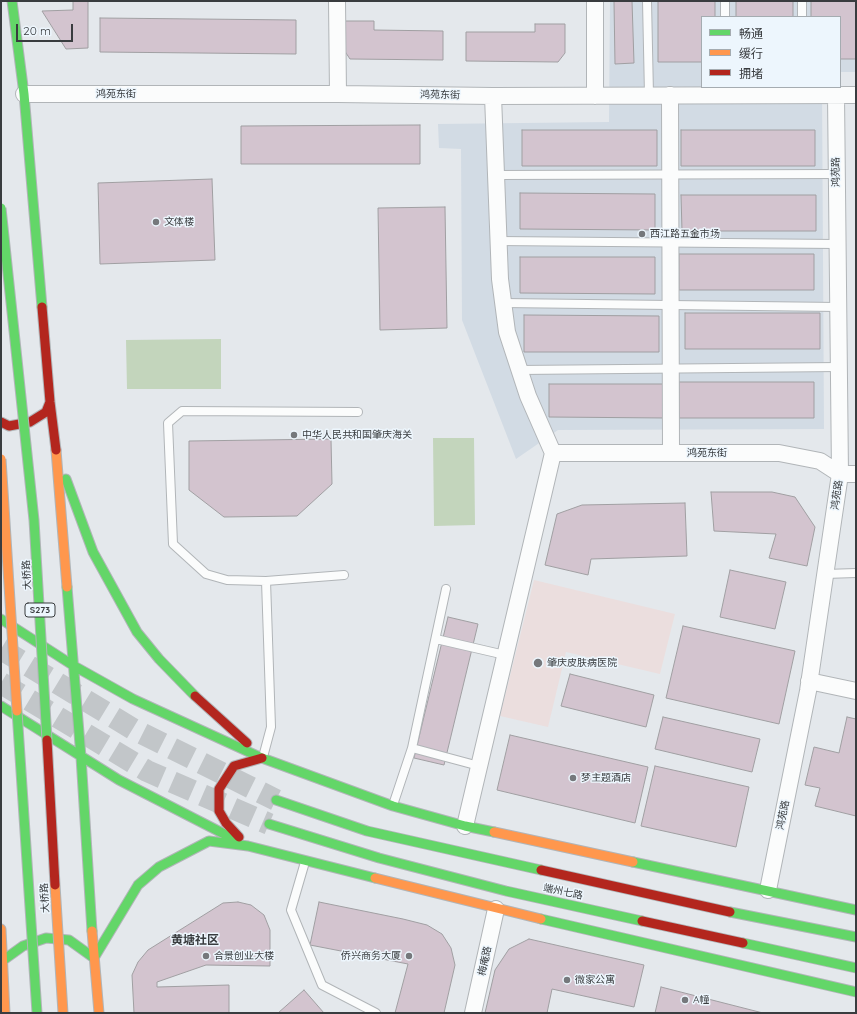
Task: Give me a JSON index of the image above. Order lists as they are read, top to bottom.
{
  "streets": {
    "main road": ["大桥路", "S273", "端州七路"],
    "street": ["鸿苑东街", "鸿苑路", "梅庵路"]
  },
  "crossings": [
    ["鸿苑东街", "鸿苑路"]
  ],
  "districts": ["黄塘社区"],
  "places": [
    "文体楼",
    "西江路五金市场",
    "中华人民共和国肇庆海关",
    "肇庆皮肤病医院",
    "梦主题酒店",
    "合景创业大楼",
    "侨兴商务大厦",
    "微家公寓",
    "A幢"
  ],
  "legend": ["畅通", "缓行", "拥堵"],
  "scale_bar": "20 m"
}
